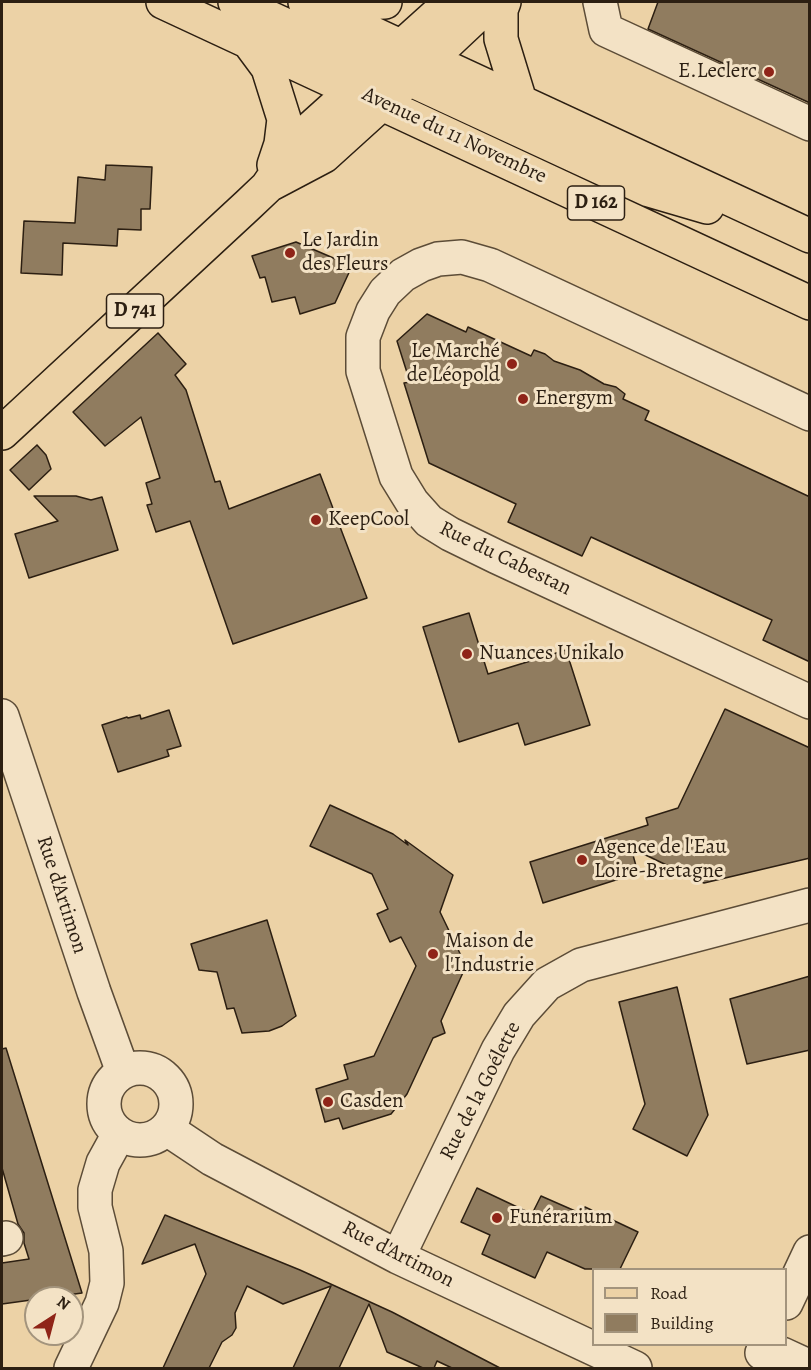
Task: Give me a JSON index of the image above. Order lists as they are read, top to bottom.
{
  "streets": {
    "main road": ["Avenue du 11 Novembre", "D 162", "D 741"],
    "street": ["Rue du Cabestan", "Rue d'Artimon", "Rue de la Goélette"]
  },
  "crossings": [
    ["Avenue du 11 Novembre", "D 741"],
    ["Rue d'Artimon", "Rue de la Goélette"]
  ],
  "places": [
    "E.Leclerc",
    "Le Jardin des Fleurs",
    "Le Marché de Léopold",
    "Energym",
    "KeepCool",
    "Nuances Unikalo",
    "Agence de l'Eau Loire-Bretagne",
    "Maison de l'Industrie",
    "Casden",
    "Funérarium"
  ],
  "legend": ["Road", "Building"],
  "north": "top right"
}
